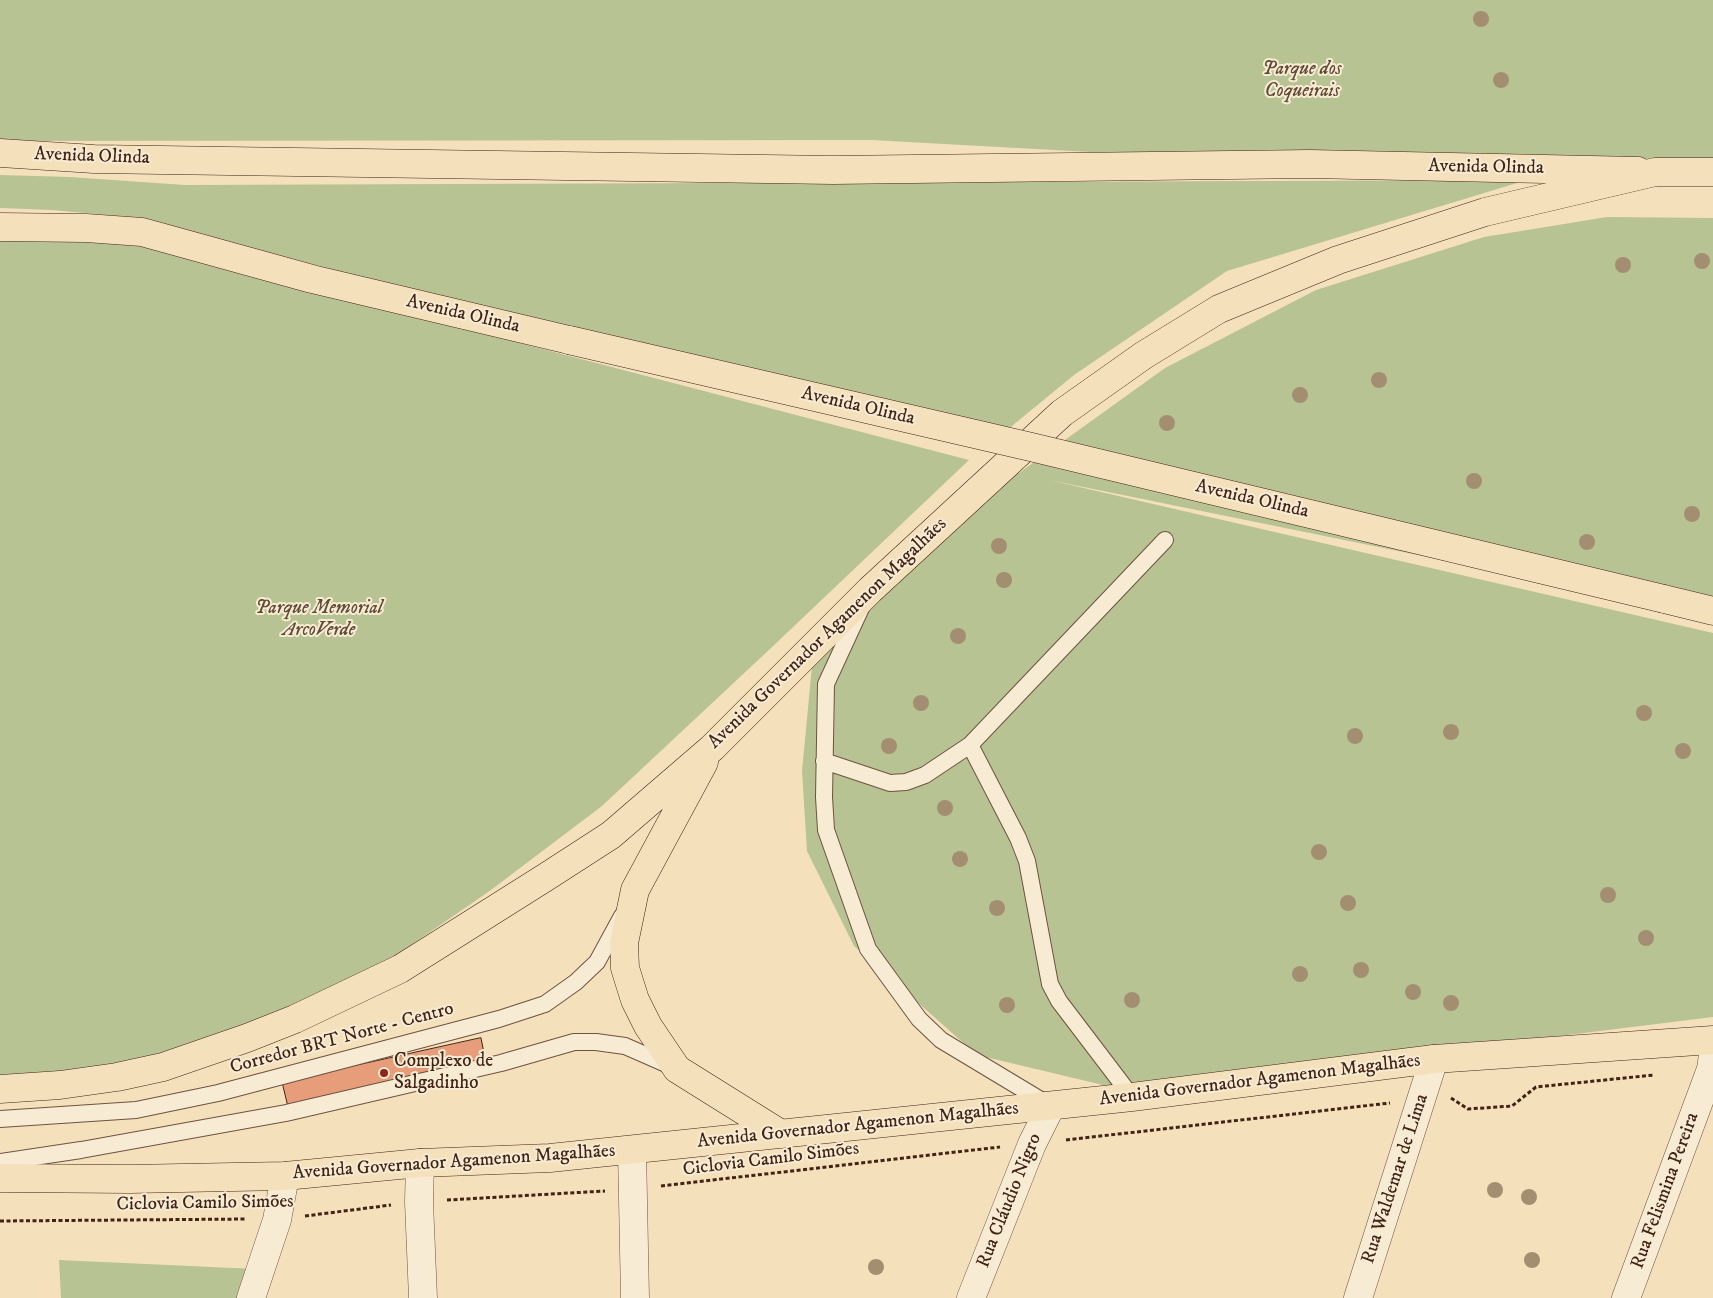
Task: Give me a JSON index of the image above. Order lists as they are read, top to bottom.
{
  "streets": {
    "main road": ["Avenida Olinda", "Avenida Governador Agamenon Magalhães"],
    "street": ["Rua Waldemar de Lima", "Rua Felismina Pereira", "Rua Cláudio Nigro"],
    "lane": ["Corredor BRT Norte - Centro"],
    "path": ["Ciclovia Camilo Simões"]
  },
  "crossings": [
    ["Avenida Olinda", "Avenida Governador Agamenon Magalhães"],
    ["Avenida Governador Agamenon Magalhães", "Rua Waldemar de Lima"],
    ["Avenida Governador Agamenon Magalhães", "Rua Cláudio Nigro"],
    ["Ciclovia Camilo Simões", "Rua Waldemar de Lima"],
    ["Ciclovia Camilo Simões", "Rua Cláudio Nigro"]
  ],
  "parks": ["Parque dos Coqueirais", "Parque Memorial ArcoVerde"],
  "places": ["Complexo de Salgadinho"]
}
